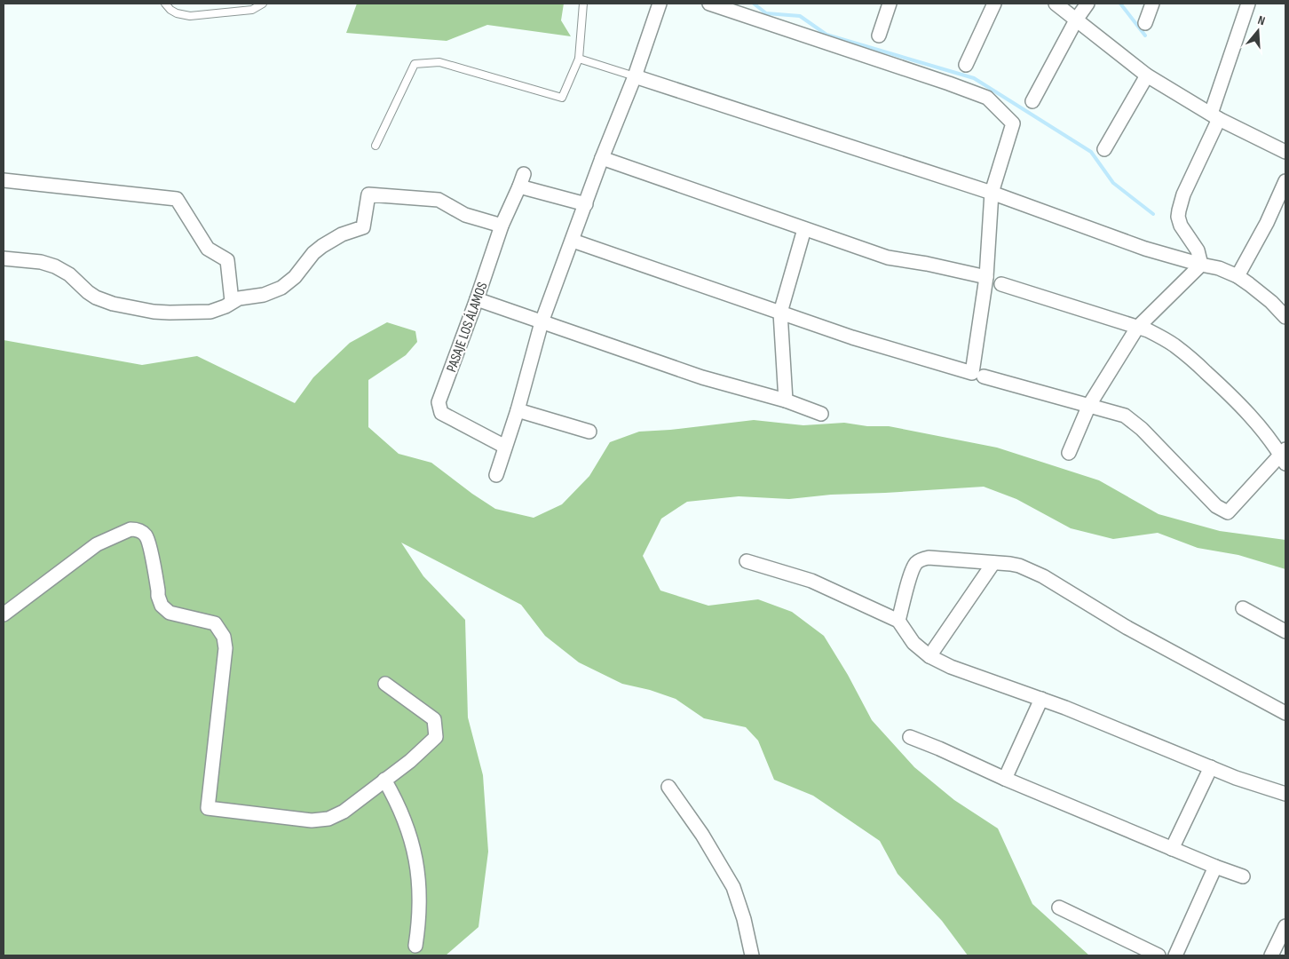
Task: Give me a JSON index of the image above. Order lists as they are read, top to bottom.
{
  "streets": {
    "street": ["PASAJE LOS ÁLAMOS"]
  },
  "north": "top"
}
